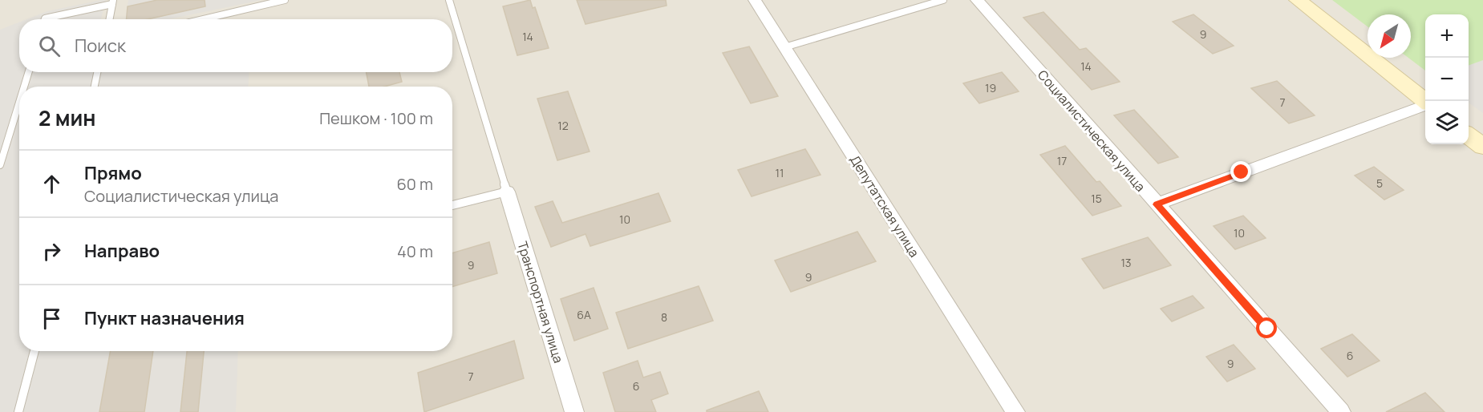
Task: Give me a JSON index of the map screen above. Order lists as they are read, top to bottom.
{
  "streets": {
    "street": ["Социалистическая улица", "Депутатская улица", "Транспортная улица"]
  },
  "house_numbers": [
    "9",
    "14",
    "14",
    "19",
    "7",
    "12",
    "17",
    "11",
    "5",
    "15",
    "10",
    "10",
    "13",
    "9",
    "9",
    "6А",
    "8",
    "6",
    "9",
    "7",
    "6"
  ],
  "north": "bottom left",
  "page": {
    "map_buttons": ["+", "−"],
    "search": "Поиск",
    "heading": ["2 мин", "Пешком · 100 m"],
    "list": [
      ["Прямо", "Социалистическая улица", "60 m"],
      ["Направо", "40 m"],
      "Пункт назначения"
    ]
  }
}
